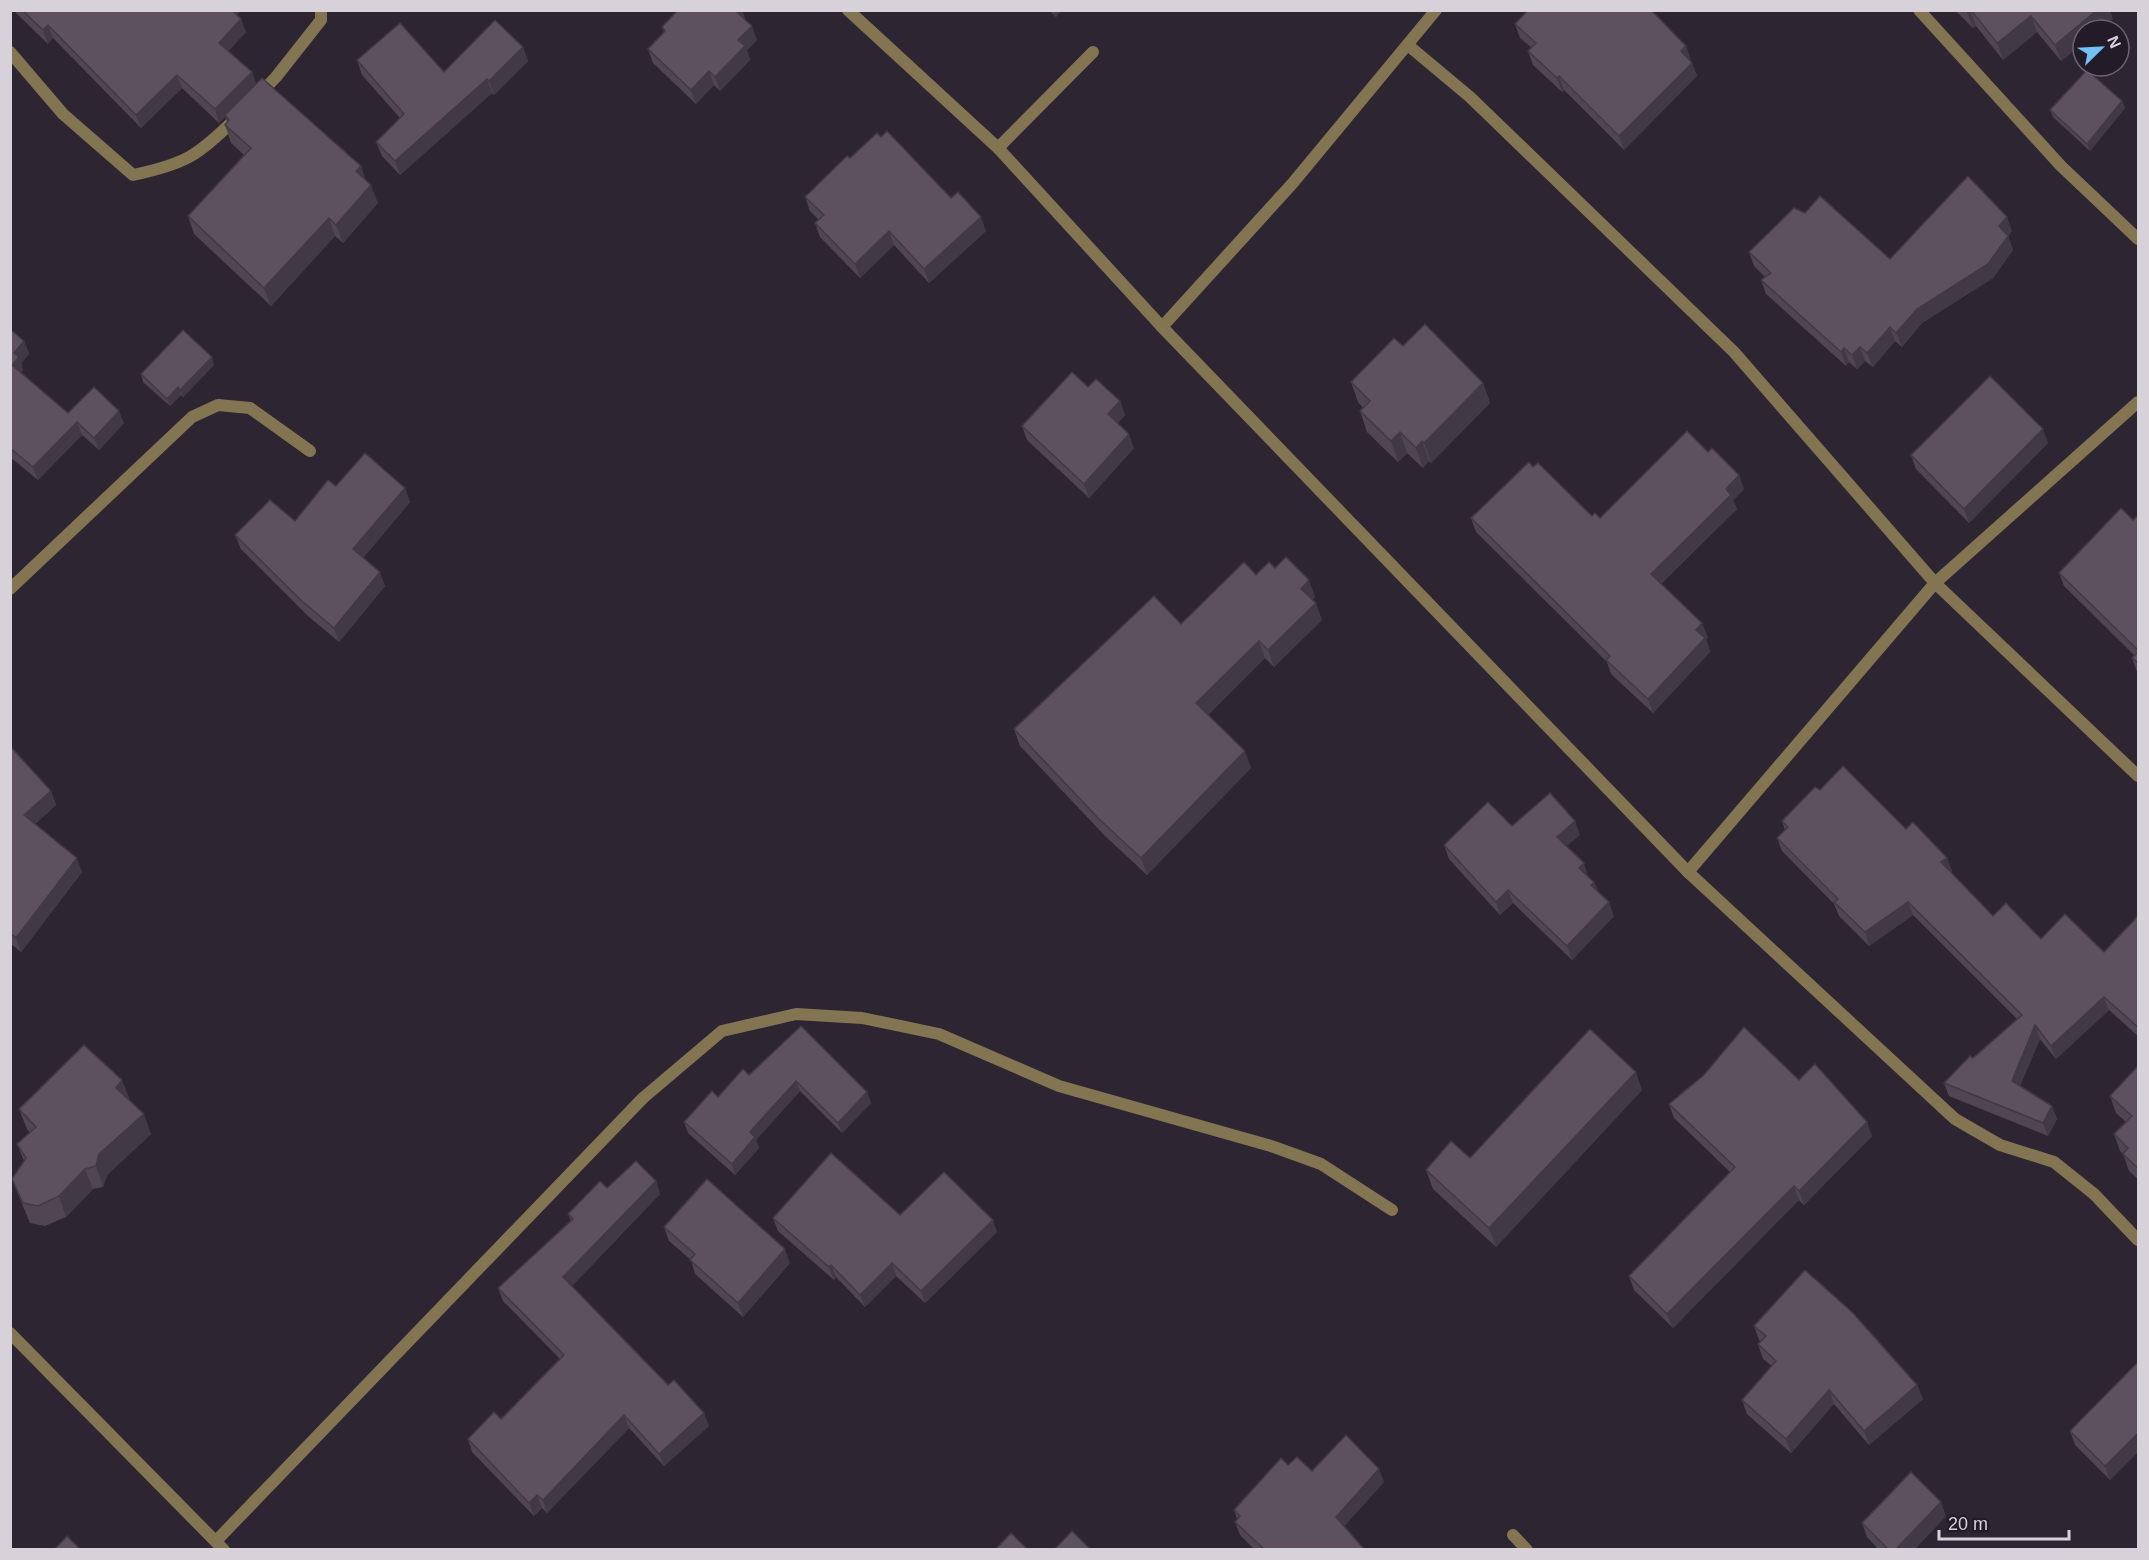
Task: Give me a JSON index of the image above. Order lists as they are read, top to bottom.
{
  "scale_bar": "20 m",
  "north": "top right"
}
